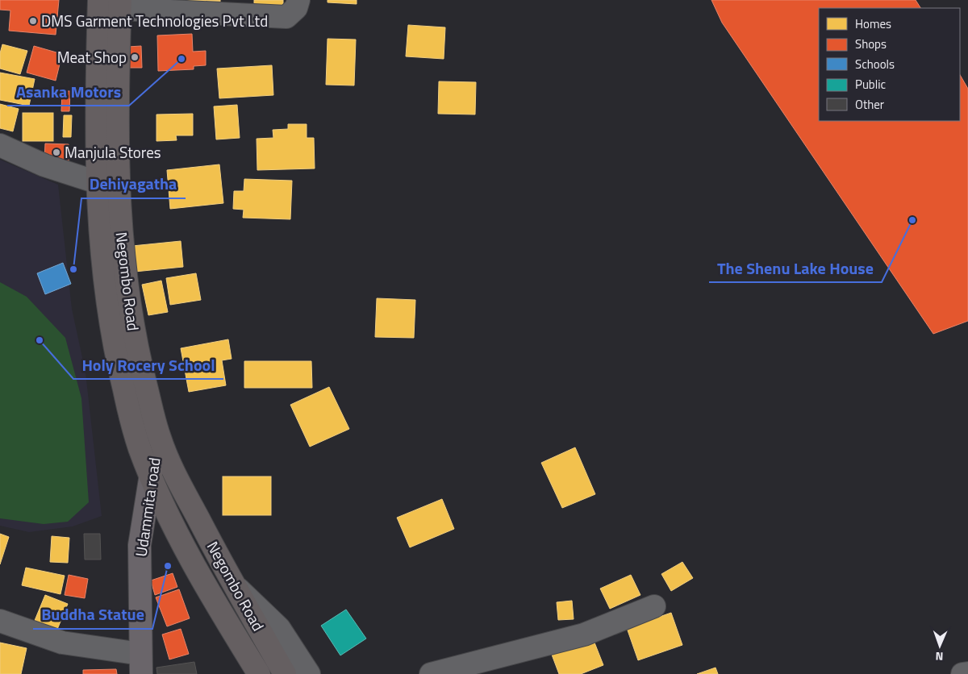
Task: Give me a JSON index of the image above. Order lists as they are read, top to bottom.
{
  "streets": {
    "highway": ["Negombo Road"],
    "street": ["Udammita road"]
  },
  "crossings": [
    ["Negombo Road", "Udammita road"]
  ],
  "places": [
    "DMS Garment Technologies Pvt Ltd",
    "Meat Shop",
    "Asanka Motors",
    "Manjula Stores",
    "The Shenu Lake House",
    "Dehiyagatha",
    "Holy Rocery School",
    "Buddha Statue"
  ],
  "legend": [
    "Homes",
    "Shops",
    "Schools",
    "Public",
    "Other"
  ],
  "north": "bottom"
}
